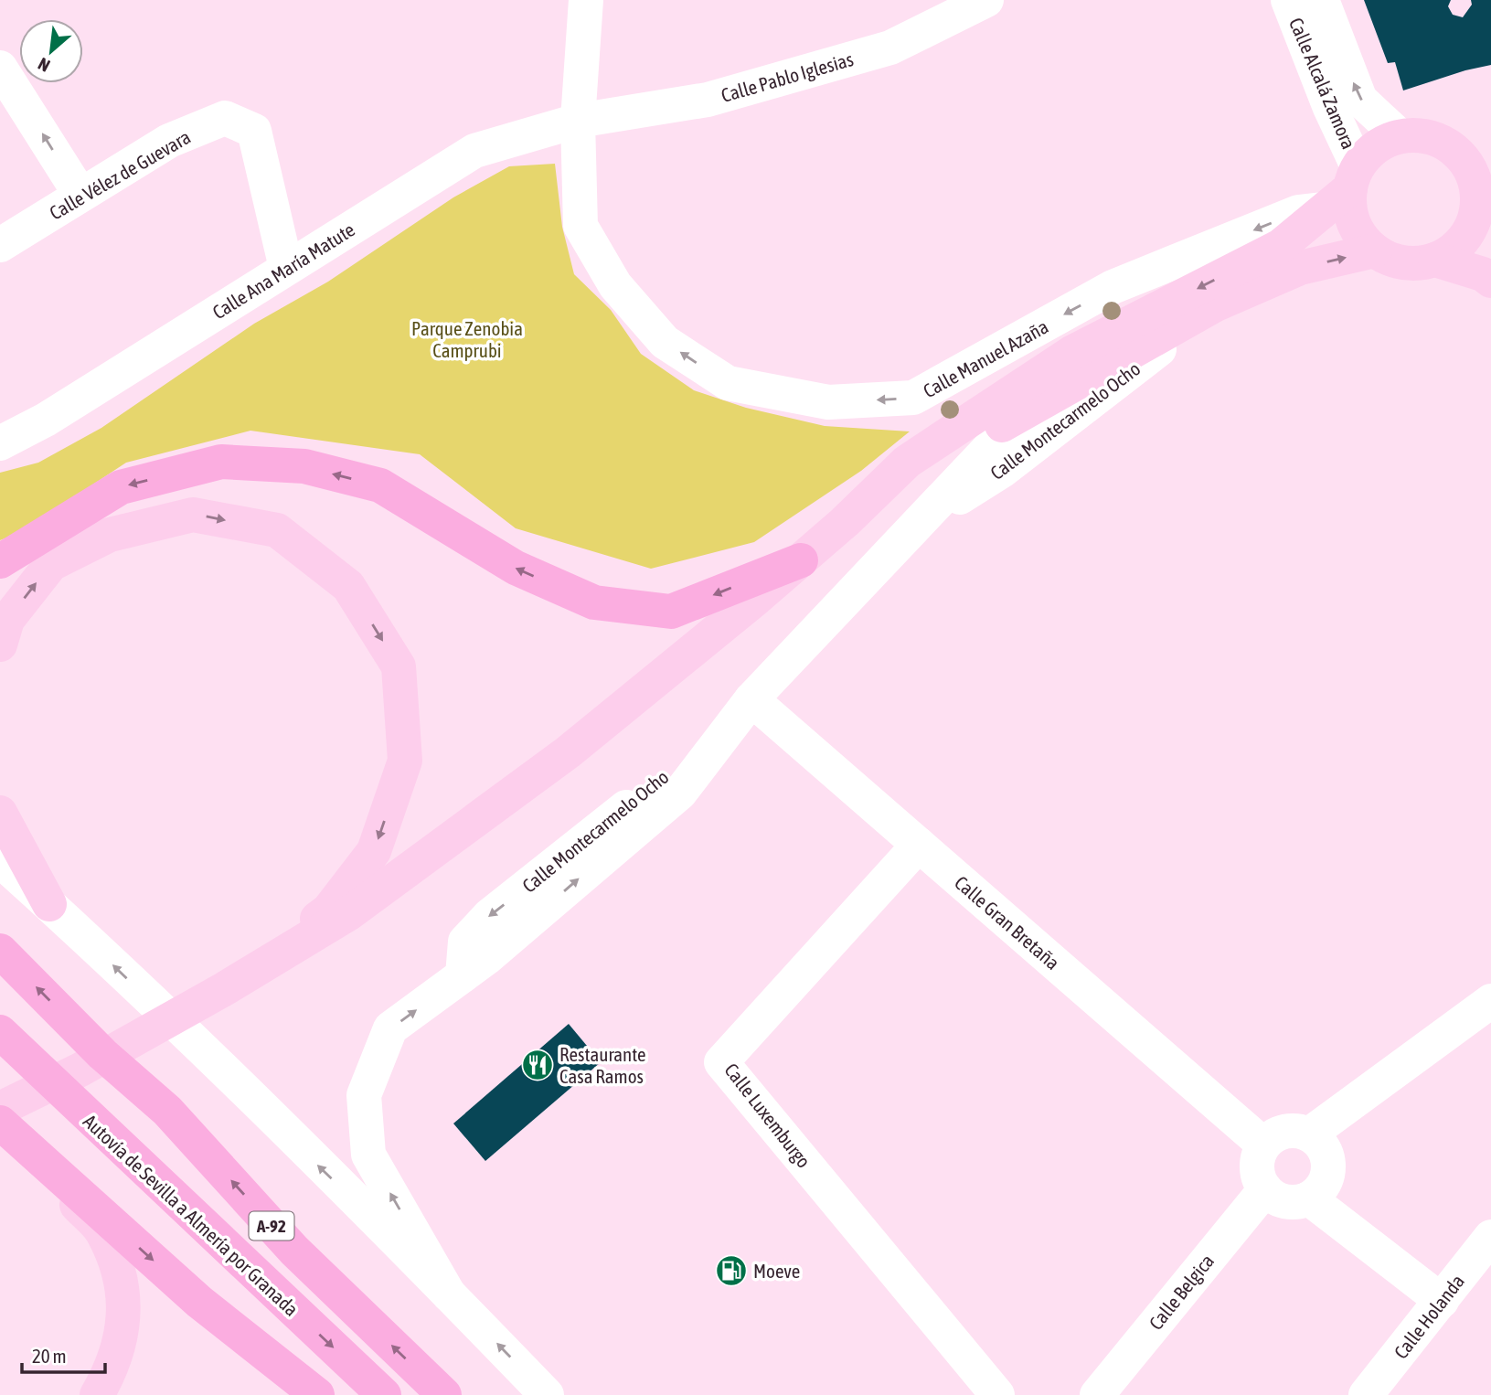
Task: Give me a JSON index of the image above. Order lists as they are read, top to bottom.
{
  "streets": {
    "highway": ["Autovía de Sevilla a Almería por Granada", "A-92"],
    "street": [
      "Calle Pablo Iglesias",
      "Calle Alcalá Zamora",
      "Calle Vélez de Guevara",
      "Calle Ana María Matute",
      "Calle Manuel Azaña",
      "Calle Montecarmelo Ocho",
      "Calle Gran Bretaña",
      "Calle Luxemburgo",
      "Calle Belgica",
      "Calle Holanda"
    ]
  },
  "crossings": [
    ["Calle Pablo Iglesias", "Calle Ana María Matute"],
    ["Calle Pablo Iglesias", "Calle Manuel Azaña"],
    ["Calle Vélez de Guevara", "Calle Ana María Matute"],
    ["Calle Ana María Matute", "Calle Manuel Azaña"],
    ["Calle Montecarmelo Ocho", "Calle Gran Bretaña"],
    ["Calle Gran Bretaña", "Calle Luxemburgo"],
    ["Calle Gran Bretaña", "Calle Belgica"]
  ],
  "one_way": ["Calle Montecarmelo Ocho"],
  "parks": ["Parque Zenobia Camprubi"],
  "places": {
    "restaurant": ["Restaurante Casa Ramos"],
    "fuel station": ["Moeve"]
  },
  "scale_bar": "20 m",
  "north": "bottom left"
}
